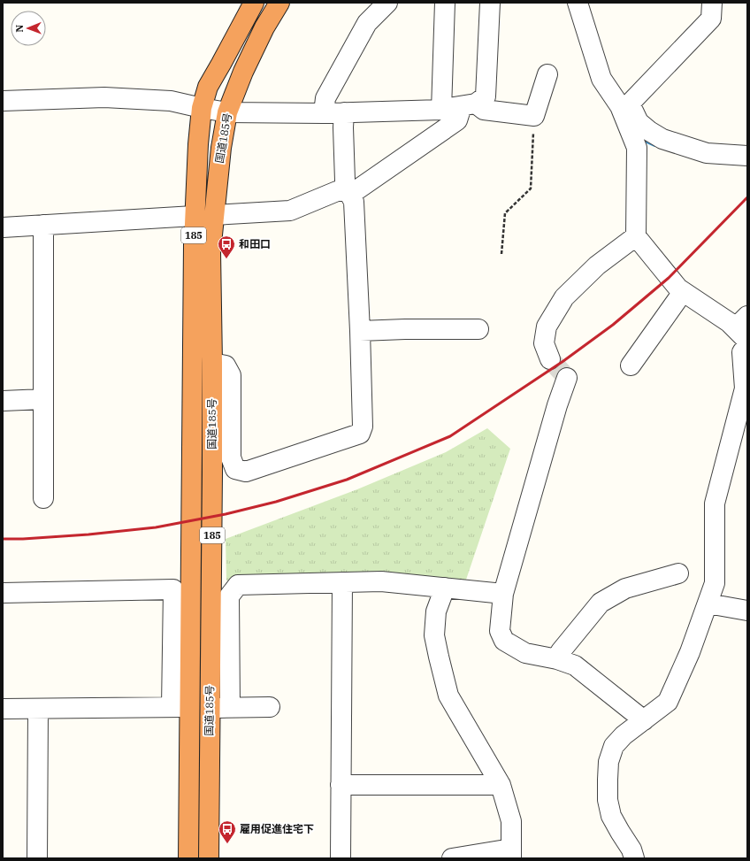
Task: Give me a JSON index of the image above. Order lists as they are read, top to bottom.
{
  "streets": {
    "highway": ["国道185号", "185"]
  },
  "places": {
    "bus stop": ["和田口", "雇用促進住宅下"]
  },
  "north": "left"
}
